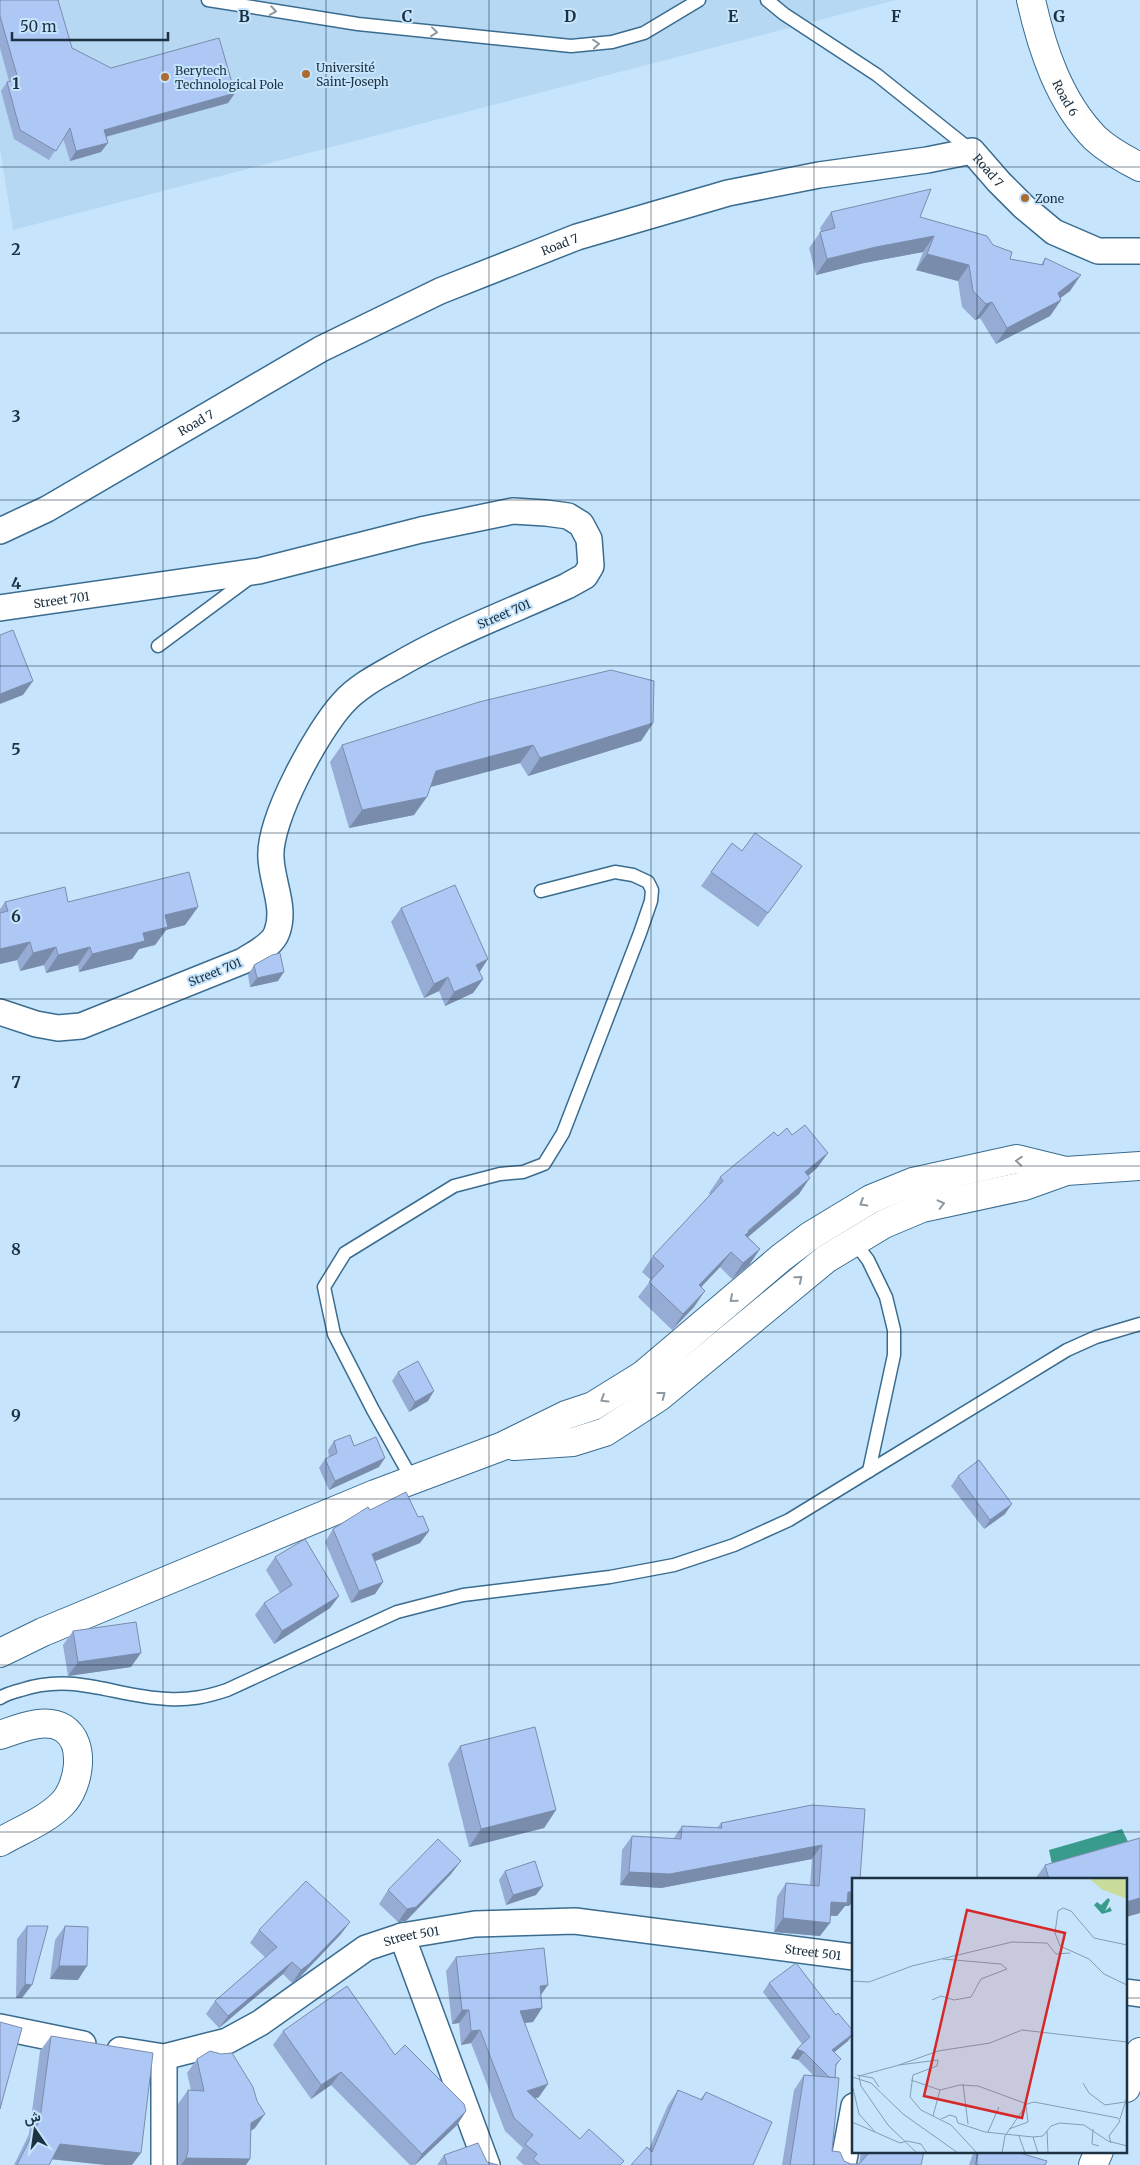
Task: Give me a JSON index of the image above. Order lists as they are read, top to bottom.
{
  "streets": {
    "street": [
      "Road 6",
      "Road 7",
      "Street 701",
      "Street 501"
    ]
  },
  "places": ["Université Saint-Joseph", "Berytech Technological Pole", "Zone"],
  "scale_bar": "50 m",
  "north": "top",
  "grid": {
    "columns": [
      "B",
      "C",
      "D",
      "E",
      "F",
      "G"
    ],
    "rows": [
      "1",
      "2",
      "3",
      "4",
      "5",
      "6",
      "7",
      "8",
      "9"
    ]
  }
}
